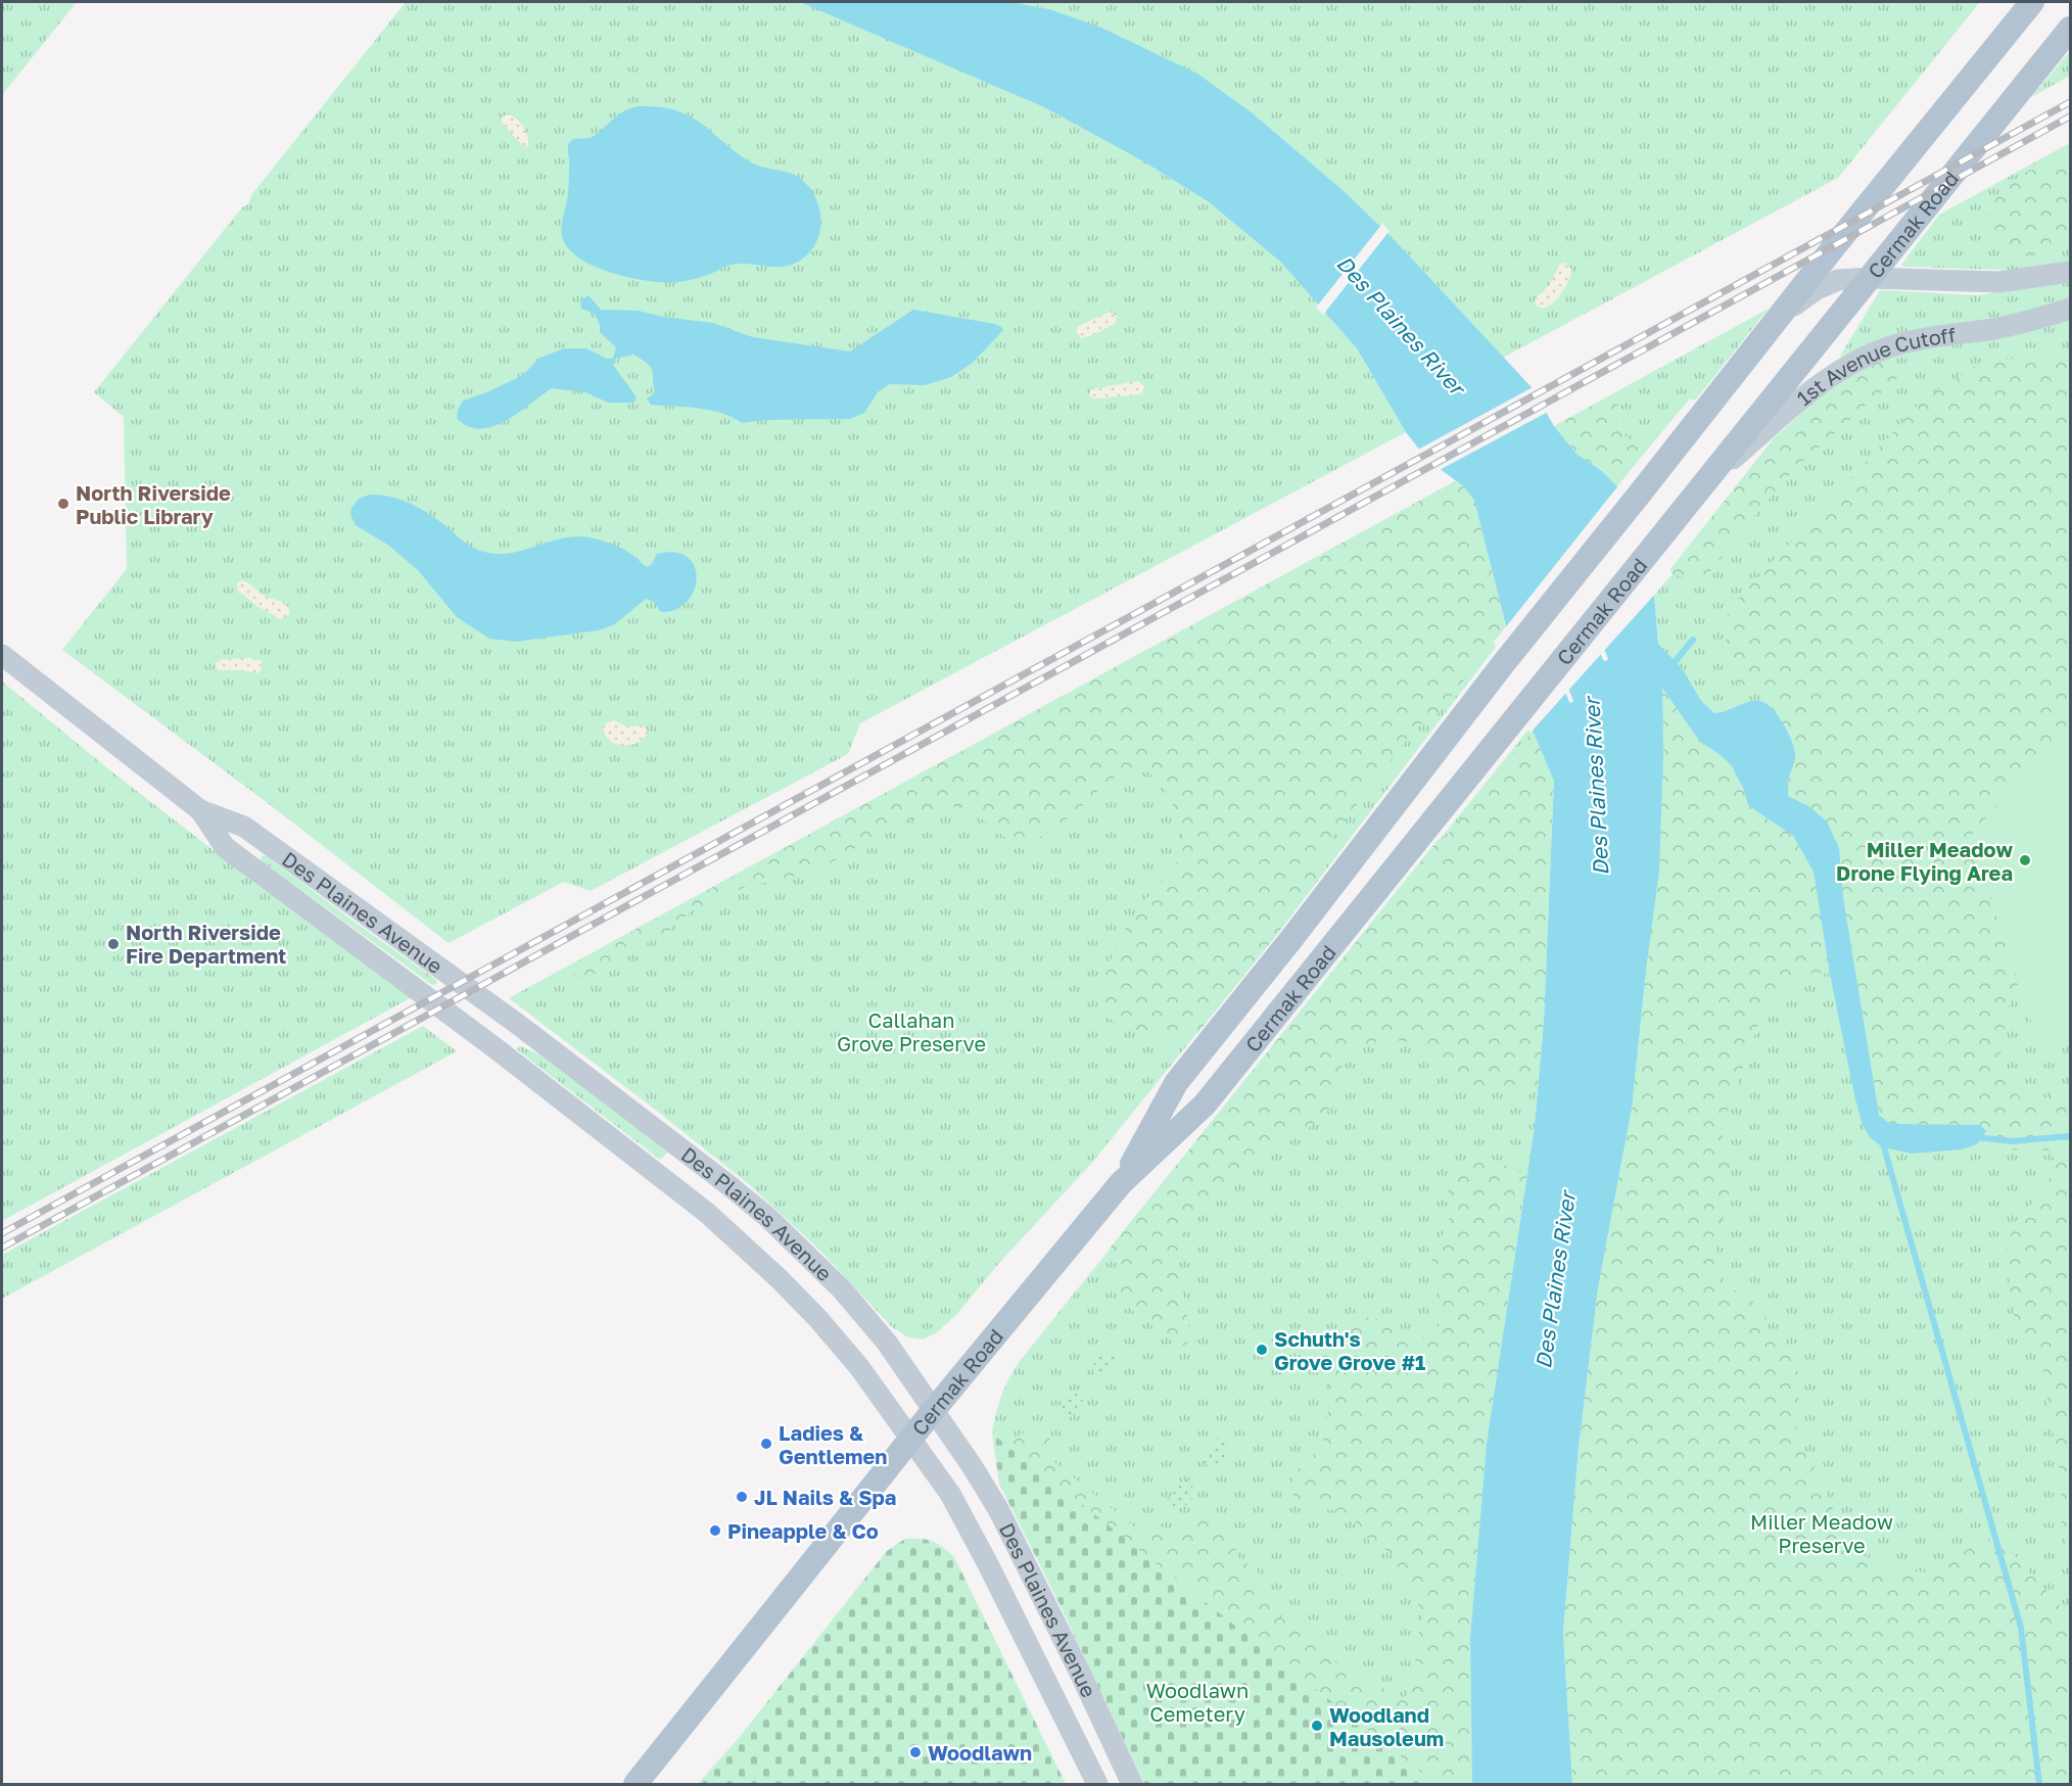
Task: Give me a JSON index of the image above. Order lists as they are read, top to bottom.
{
  "streets": {
    "main road": ["Cermak Road", "1st Avenue Cutoff", "Des Plaines Avenue"]
  },
  "crossings": [
    ["Cermak Road", "1st Avenue Cutoff"],
    ["Cermak Road", "Des Plaines Avenue"]
  ],
  "water": ["Des Plaines River"],
  "parks": ["Callahan Grove Preserve", "Miller Meadow Preserve", "Woodlawn Cemetery"],
  "places": [
    "North Riverside Public Library",
    "Miller Meadow Drone Flying Area",
    "North Riverside Fire Department",
    "Schuth's Grove Grove #1",
    "Ladies & Gentlemen",
    "JL Nails & Spa",
    "Pineapple & Co",
    "Woodland Mausoleum",
    "Woodlawn"
  ]
}
